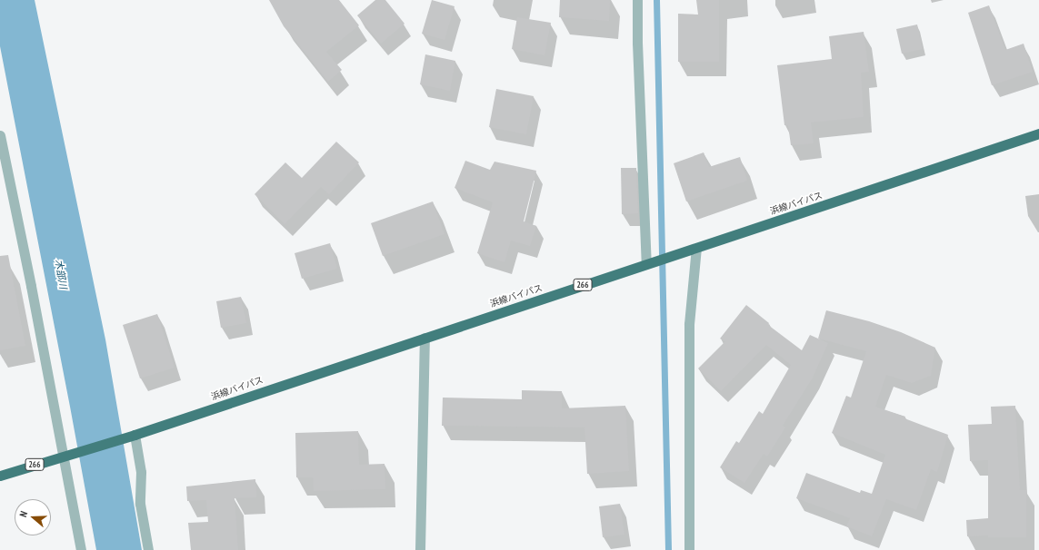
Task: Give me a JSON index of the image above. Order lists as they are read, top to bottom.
{
  "streets": {
    "highway": ["浜線バイパス", "266"]
  },
  "water": ["木部川"],
  "north": "left"
}
